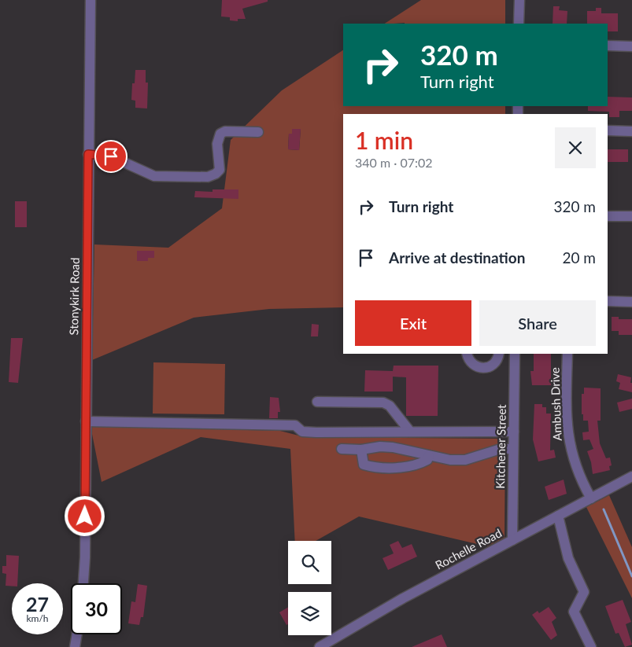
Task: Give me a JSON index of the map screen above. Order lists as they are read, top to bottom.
{
  "streets": {
    "street": [
      "Stonykirk Road",
      "Ambush Drive",
      "Kitchener Street",
      "Rochelle Road"
    ]
  },
  "crossings": [
    ["Ambush Drive", "Rochelle Road"],
    ["Kitchener Street", "Rochelle Road"]
  ],
  "page": {
    "turn": ["320 m", "Turn right"],
    "heading": ["1 min", "340 m · 07:02"],
    "list": [
      {
        "name": "Turn right",
        "value": "320 m"
      },
      {
        "name": "Arrive at destination",
        "value": "20 m"
      }
    ],
    "buttons": ["Exit", "Share"],
    "speed": "27 km/h",
    "limit": "30"
  }
}
